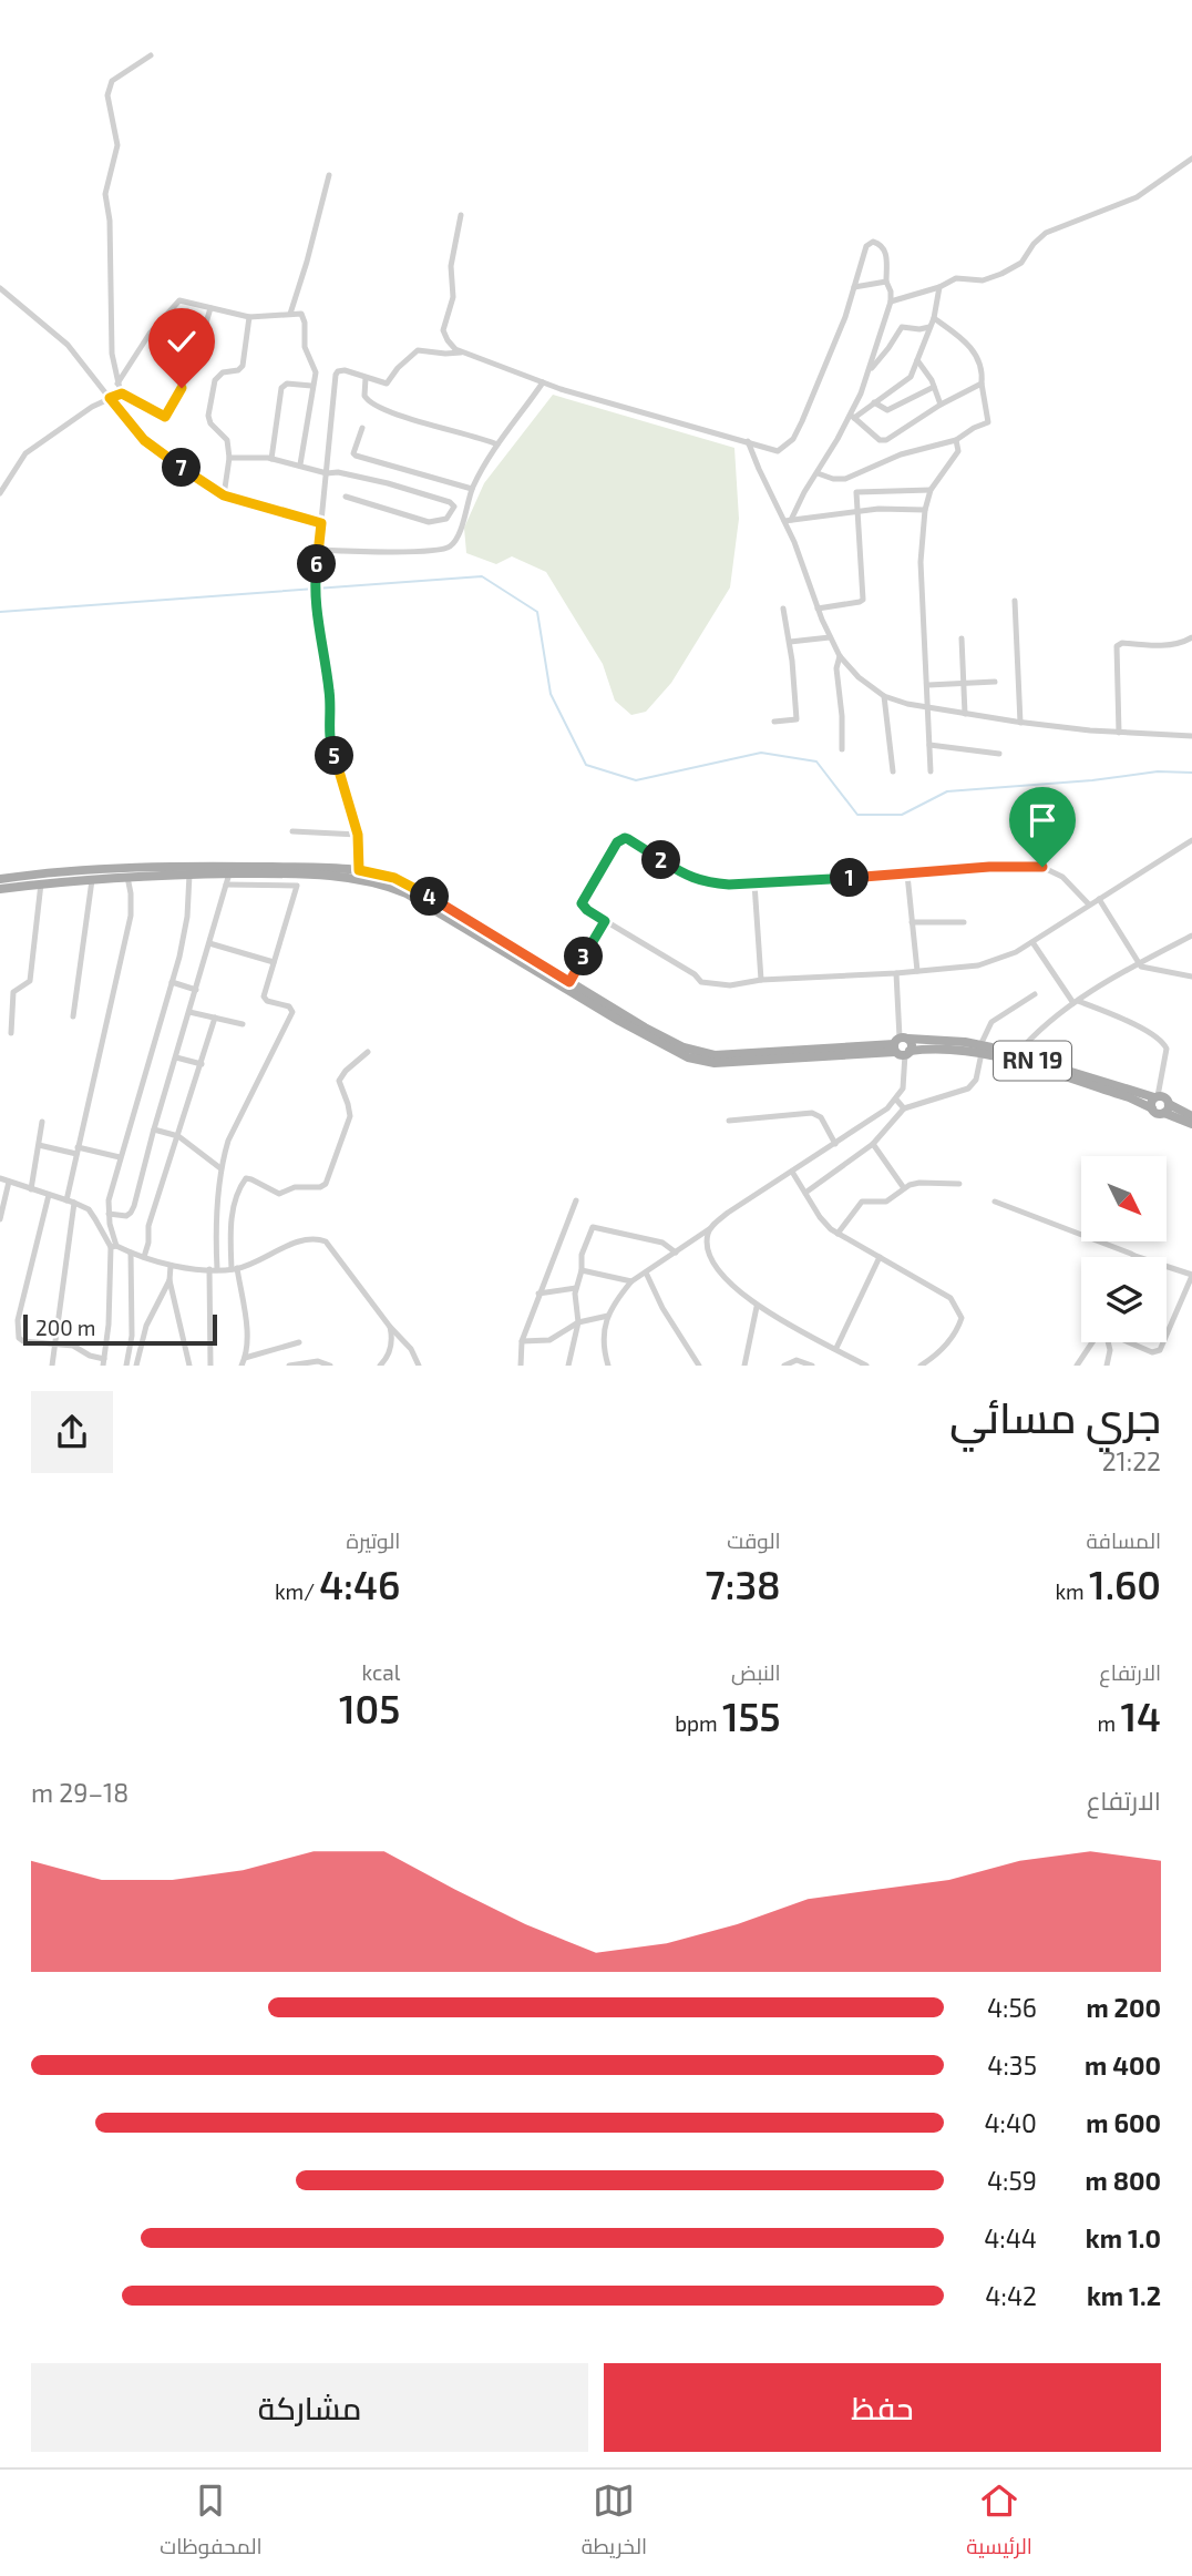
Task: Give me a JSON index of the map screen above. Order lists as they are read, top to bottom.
{
  "streets": {
    "main road": ["RN 19"]
  },
  "scale_bar": "200 m",
  "north": "bottom right",
  "page": {
    "pins": [
      "7",
      "6",
      "5",
      "2",
      "1",
      "4",
      "3"
    ],
    "scale": "200 m",
    "heading": ["جري مسائي", "21:22"],
    "stats": [
      ["المسافة", "1.60 km"],
      ["الوقت", "7:38"],
      ["الوتيرة", "4:46 /km"],
      ["الارتفاع", "14 m"],
      ["النبض", "155 bpm"],
      ["kcal", "105"]
    ],
    "chart": ["الارتفاع", "18–29 m"],
    "list": [
      {
        "name": "200 m",
        "note": "4:56"
      },
      {
        "name": "400 m",
        "note": "4:35"
      },
      {
        "name": "600 m",
        "note": "4:40"
      },
      {
        "name": "800 m",
        "note": "4:59"
      },
      {
        "name": "1.0 km",
        "note": "4:44"
      },
      {
        "name": "1.2 km",
        "note": "4:42"
      }
    ],
    "buttons": ["حفظ", "مشاركة"],
    "tabs": ["الرئيسية", "الخريطة", "المحفوظات"]
  }
}
